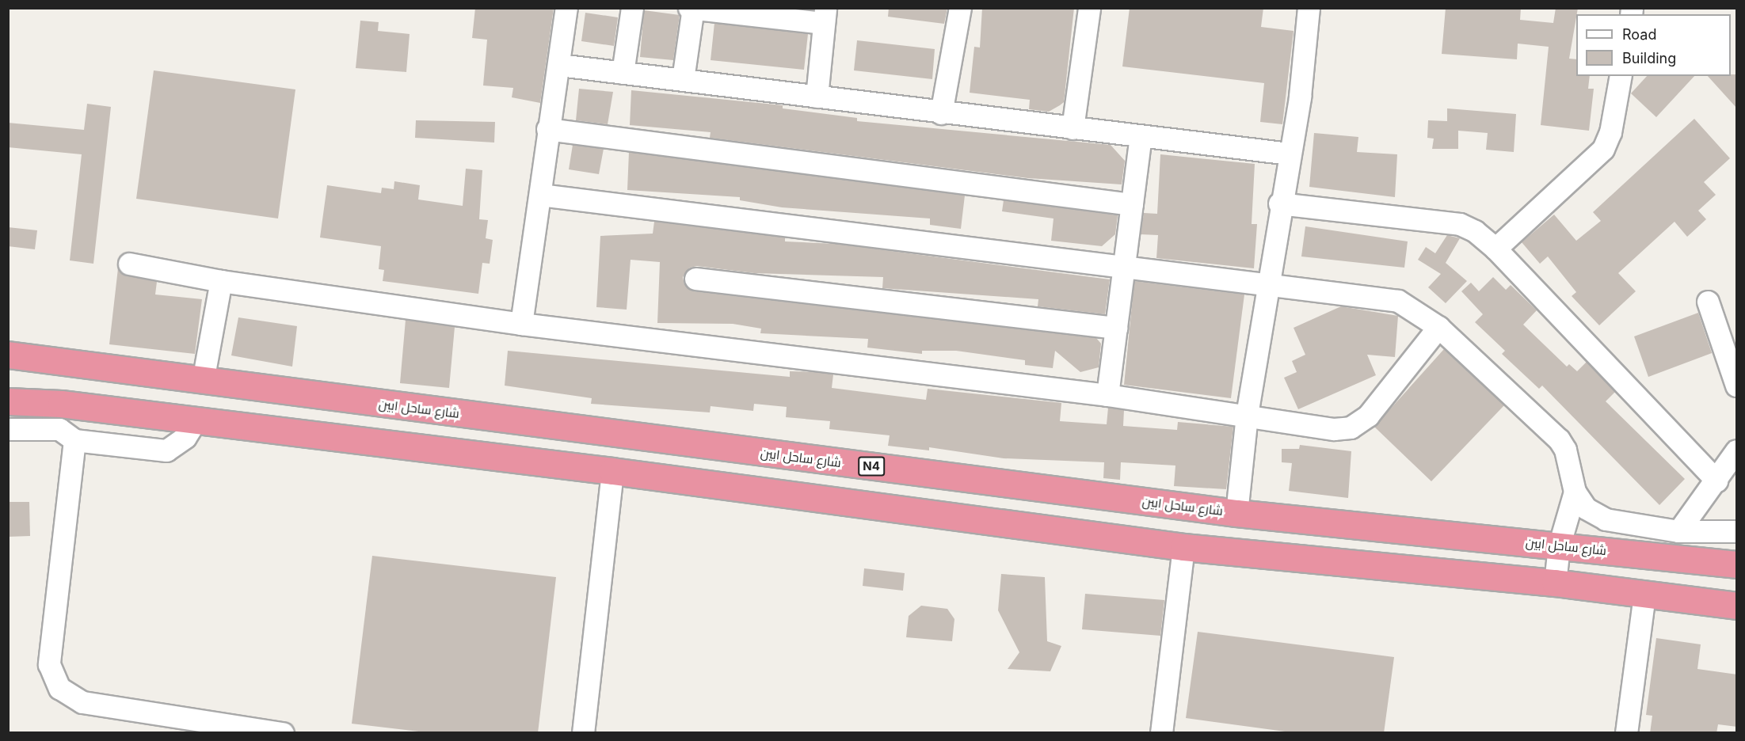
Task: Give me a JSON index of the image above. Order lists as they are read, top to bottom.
{
  "streets": {
    "highway": ["شارع ساحل ابين", "N4"]
  },
  "legend": ["Road", "Building"]
}
